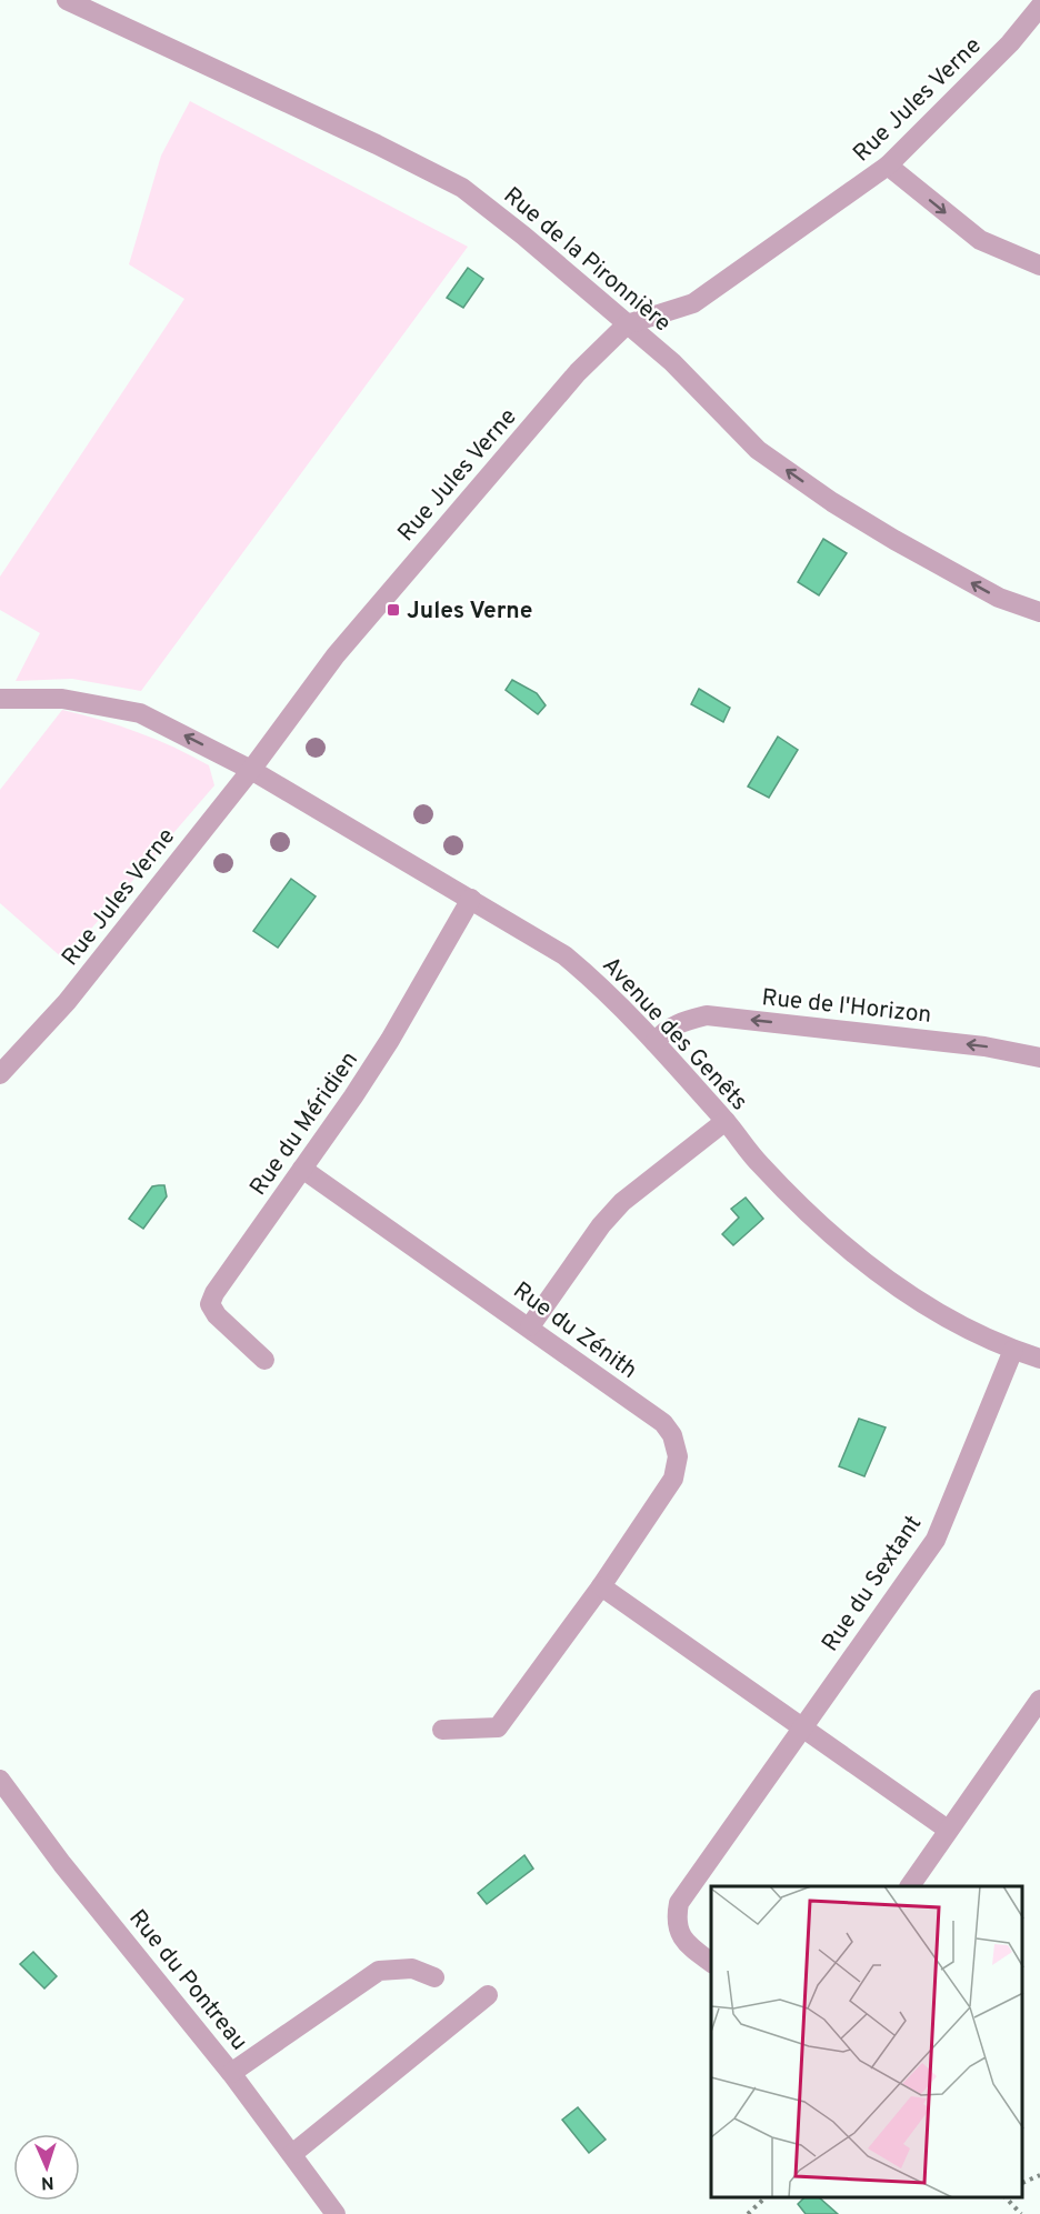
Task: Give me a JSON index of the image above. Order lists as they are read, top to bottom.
{
  "streets": {
    "street": [
      "Rue Jules Verne",
      "Rue de la Pironnière",
      "Rue de l'Horizon",
      "Avenue des Genêts",
      "Rue du Méridien",
      "Rue du Zénith",
      "Rue du Sextant",
      "Rue du Pontreau"
    ]
  },
  "crossings": [
    ["Rue Jules Verne", "Rue de la Pironnière"],
    ["Rue Jules Verne", "Avenue des Genêts"],
    ["Rue de l'Horizon", "Avenue des Genêts"],
    ["Avenue des Genêts", "Rue du Méridien"],
    ["Avenue des Genêts", "Rue du Sextant"],
    ["Rue du Méridien", "Rue du Zénith"]
  ],
  "one_way": ["Rue de la Pironnière", "Rue de l'Horizon"],
  "places": {
    "transit": ["Jules Verne"]
  },
  "north": "bottom"
}
